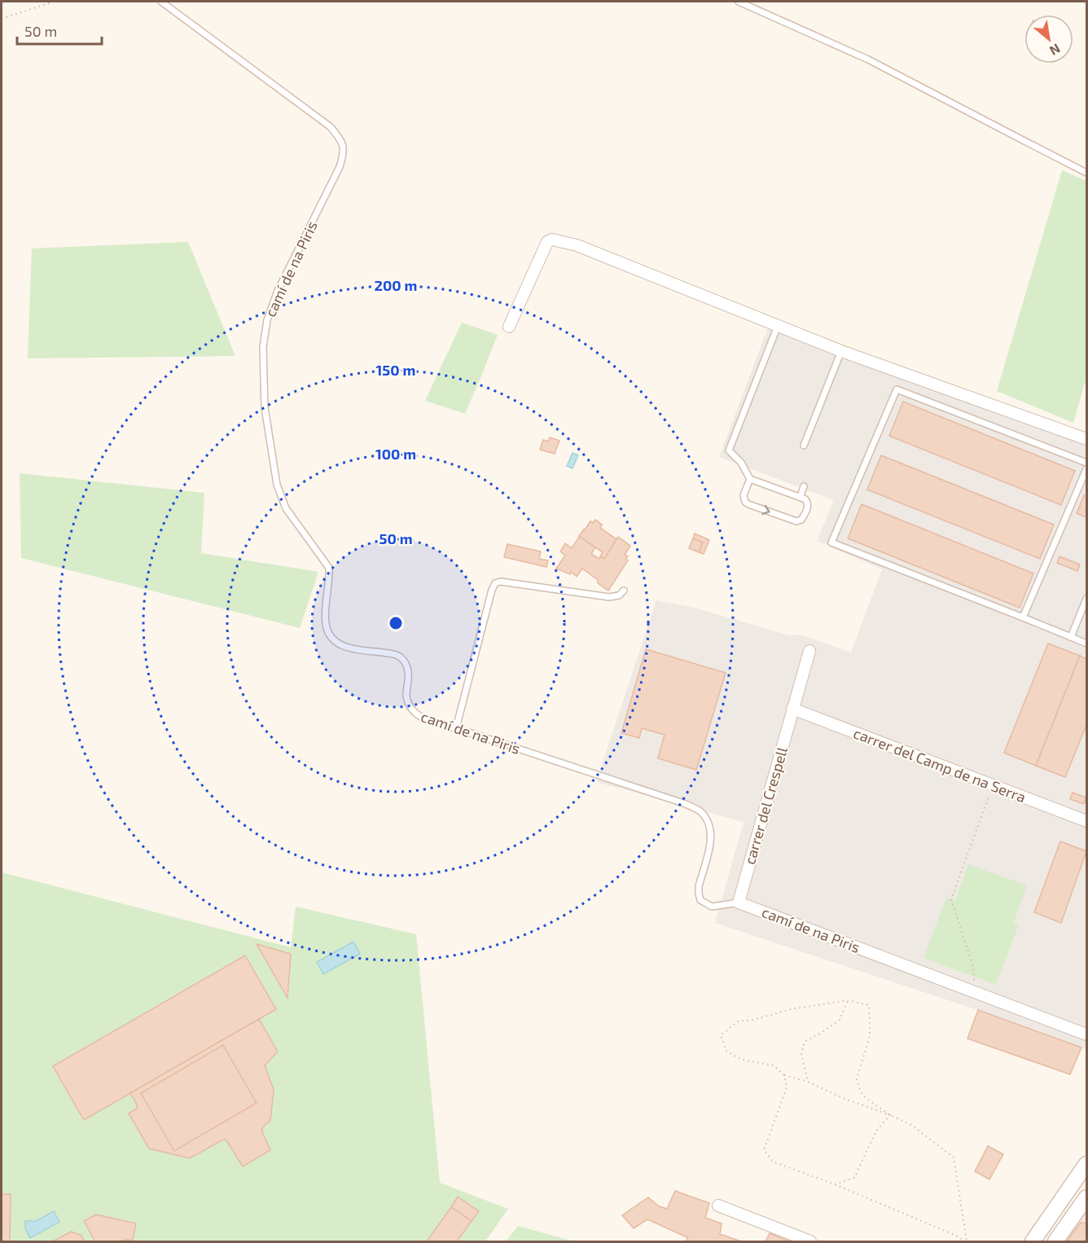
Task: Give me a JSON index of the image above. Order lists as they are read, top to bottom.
{
  "streets": {
    "street": ["camí de na Piris", "carrer del Camp de na Serra", "carrer del Crespell"]
  },
  "crossings": [
    ["camí de na Piris", "carrer del Crespell"],
    ["carrer del Camp de na Serra", "carrer del Crespell"]
  ],
  "scale_bar": "50 m",
  "north": "bottom right",
  "rings": [
    "200 m",
    "150 m",
    "100 m",
    "50 m"
  ]
}
